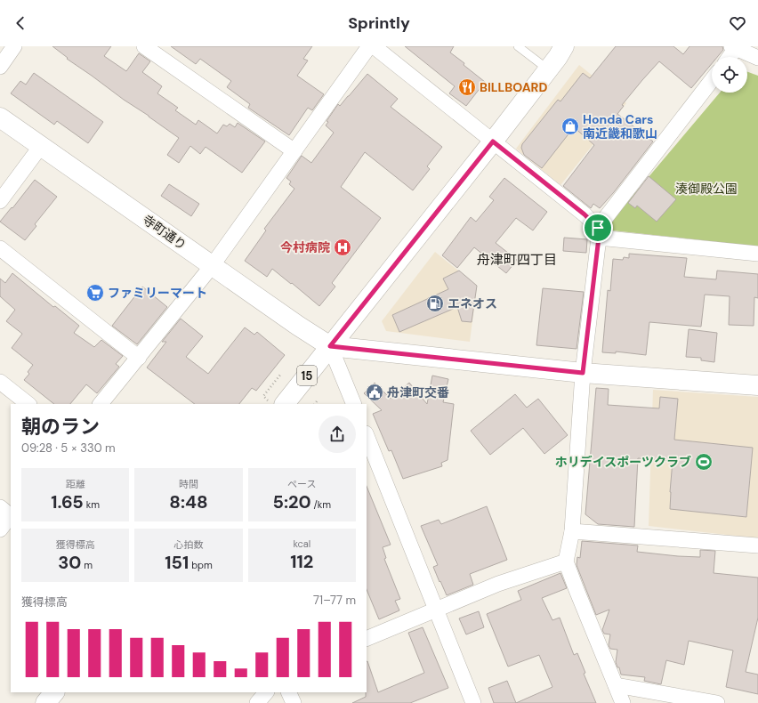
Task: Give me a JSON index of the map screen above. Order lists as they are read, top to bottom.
{
  "streets": {
    "street": ["寺町通り", "15"]
  },
  "crossings": [
    ["寺町通り", "15"]
  ],
  "districts": ["舟津町四丁目"],
  "parks": ["湊御殿公園"],
  "places": {
    "restaurant": ["BILLBOARD"],
    "shop": ["Honda Cars 南近畿和歌山"],
    "hospital": ["今村病院"],
    "supermarket": ["ファミリーマート"],
    "fuel station": ["エネオス"],
    "public building": ["舟津町交番"],
    "sports": ["ホリデイスポーツクラブ"]
  },
  "page": {
    "header": "Sprintly",
    "heading": ["朝のラン", "09:28 · 5 × 330 m"],
    "stats": [
      ["距離", "1.65 km"],
      ["時間", "8:48"],
      ["ペース", "5:20 /km"],
      ["獲得標高", "30 m"],
      ["心拍数", "151 bpm"],
      ["kcal", "112"]
    ],
    "chart": ["獲得標高", "71–77 m"]
  }
}
